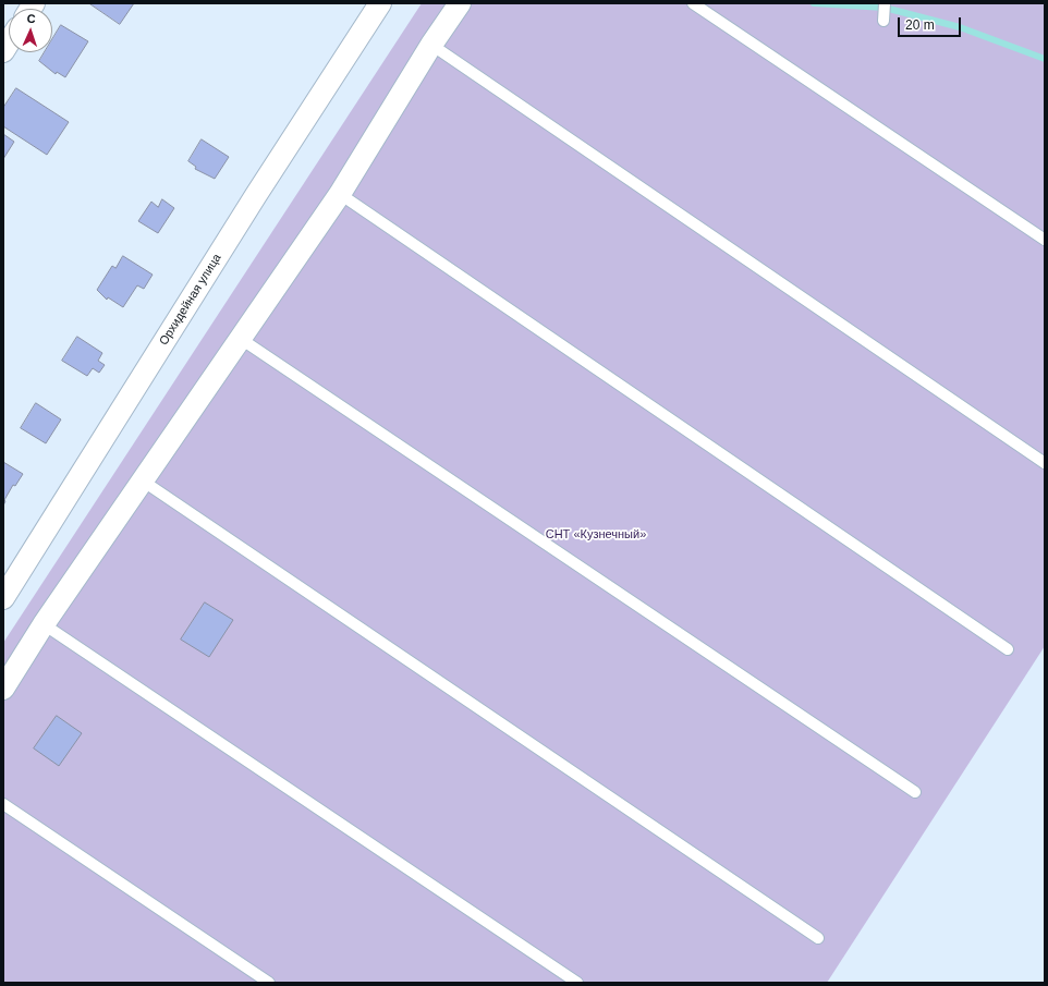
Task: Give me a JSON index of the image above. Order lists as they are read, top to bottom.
{
  "streets": {
    "street": ["Орхидейная улица"]
  },
  "parks": ["СНТ «Кузнечный»"],
  "scale_bar": "20 m",
  "north": "top"
}
